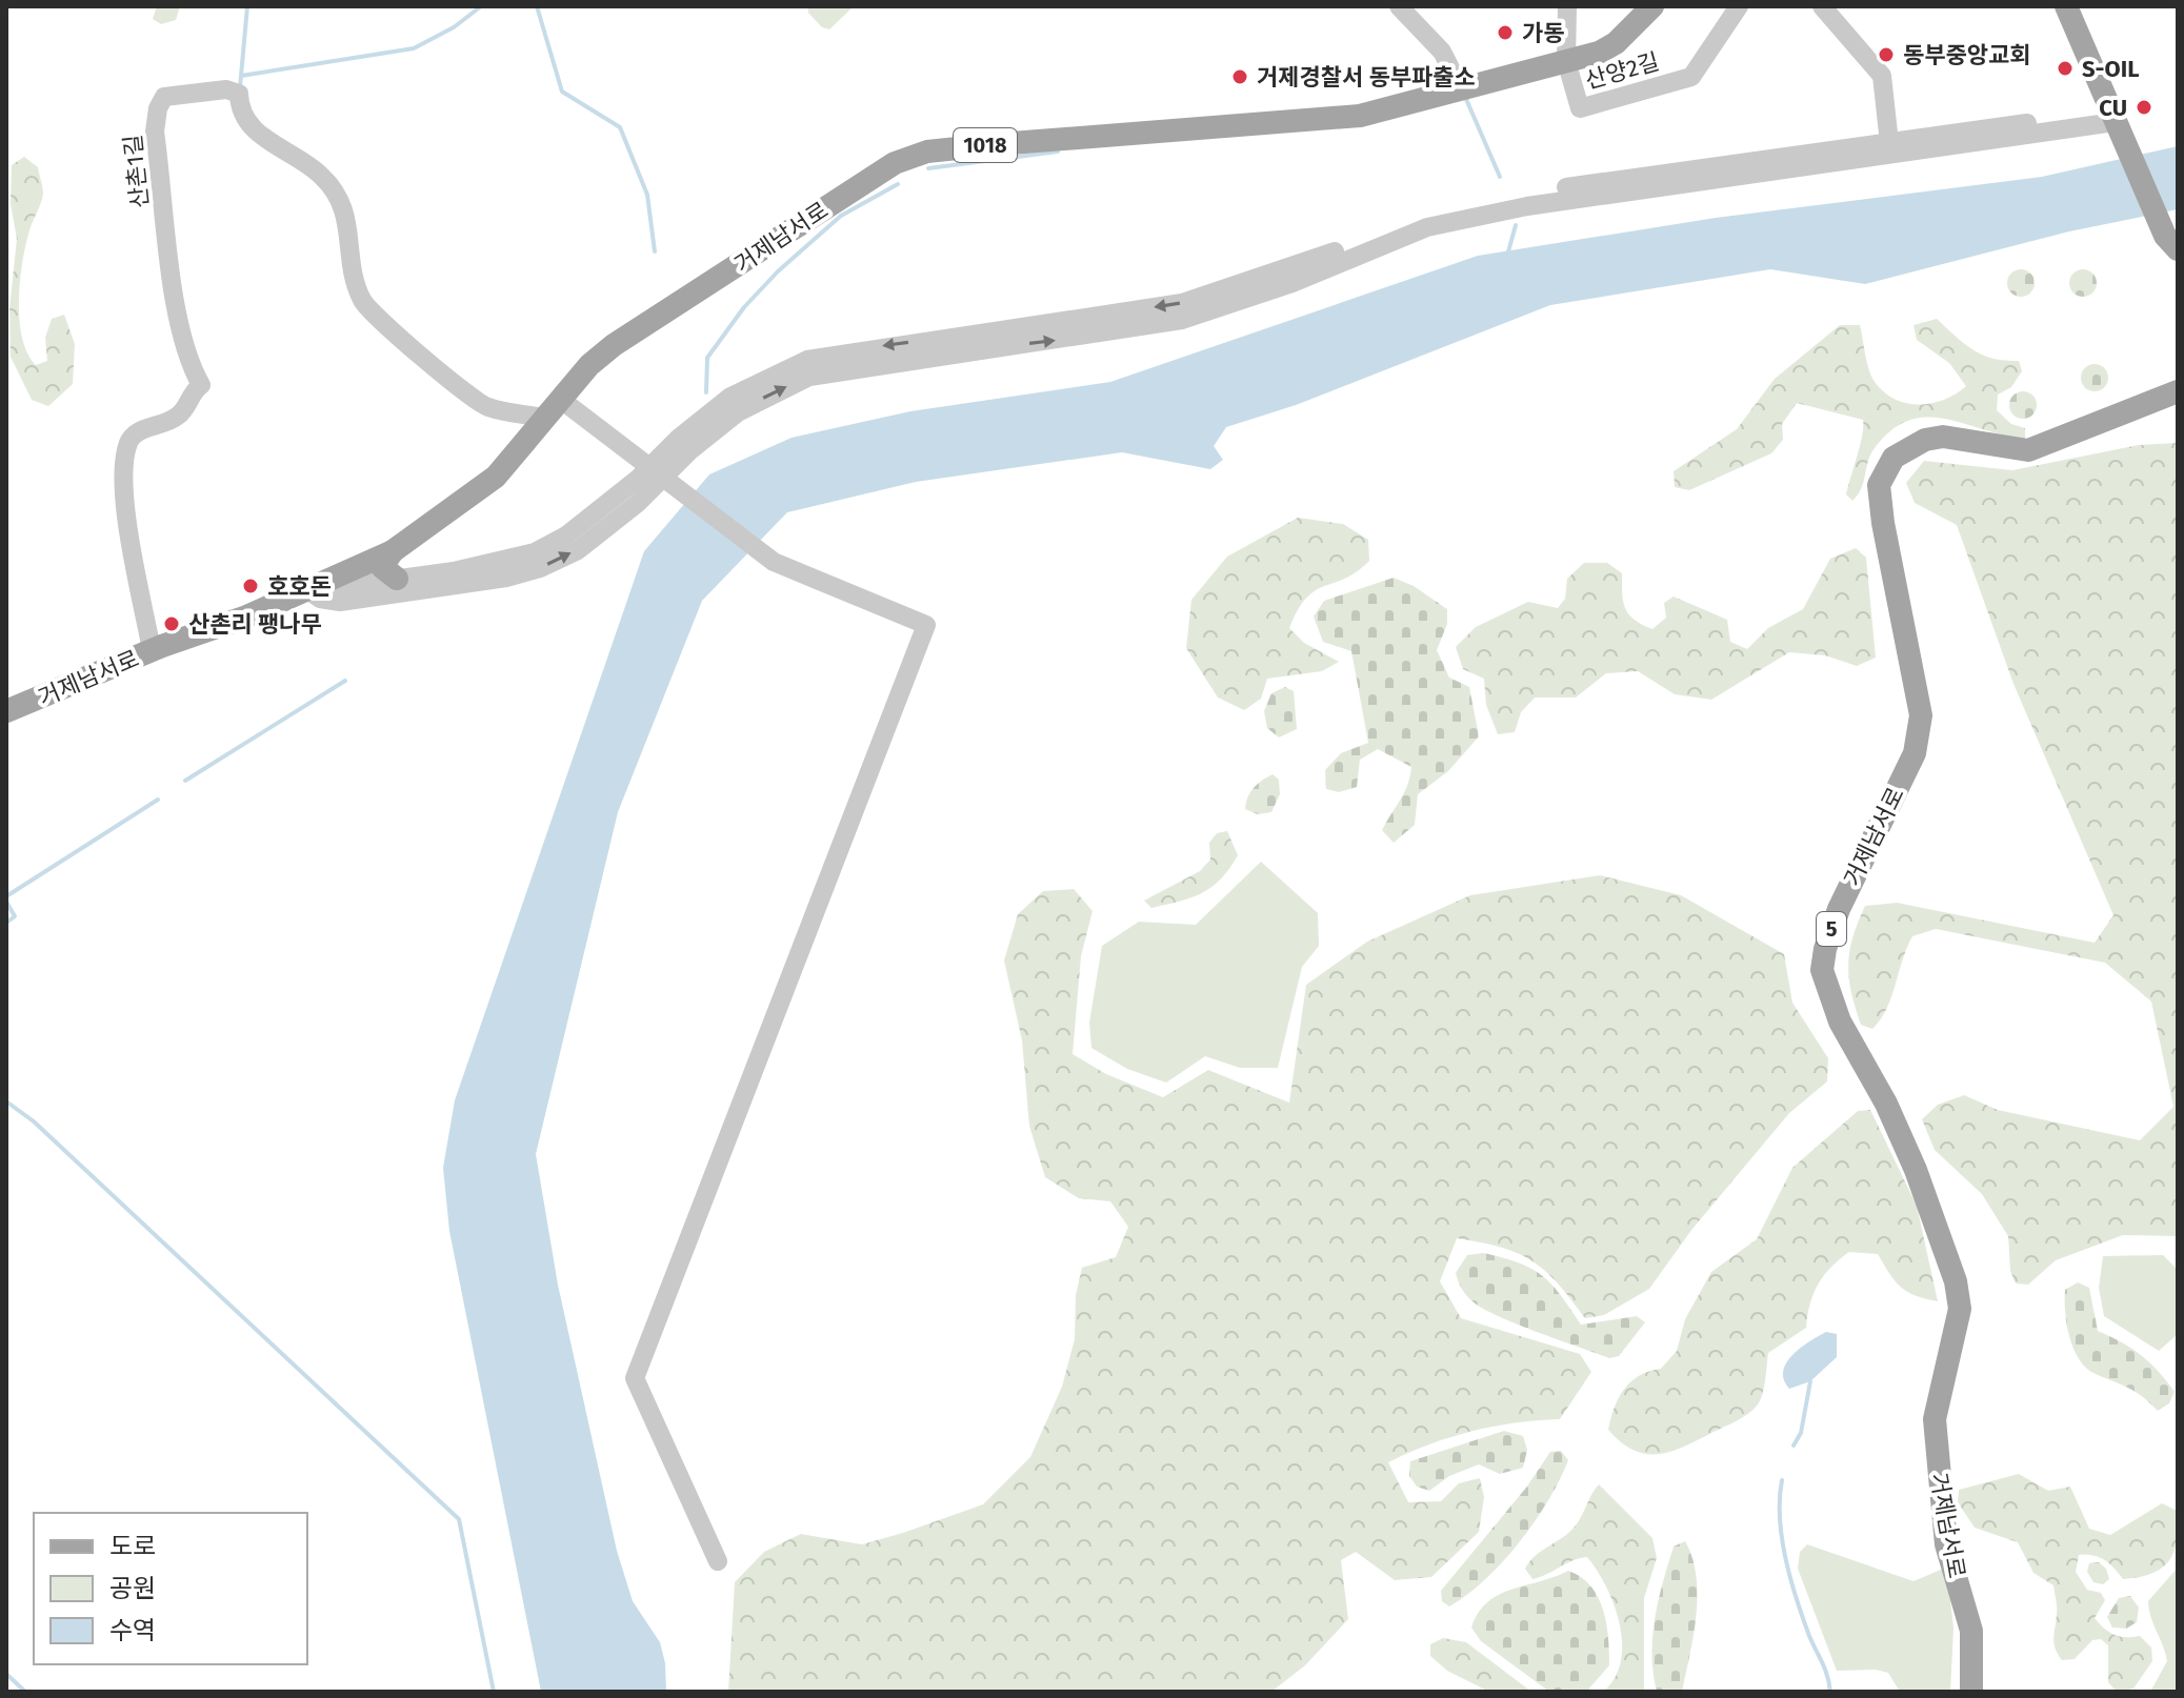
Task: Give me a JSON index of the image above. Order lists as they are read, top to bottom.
{
  "streets": {
    "main road": ["1018", "거제남서로", "5"],
    "street": ["산양2길", "산촌1길"]
  },
  "crossings": [
    ["산양2길", "거제남서로"],
    ["산촌1길", "거제남서로"]
  ],
  "places": [
    "가동",
    "동부중앙교회",
    "S-OIL",
    "거제경찰서 동부파출소",
    "CU",
    "호호돈",
    "산촌리 팽나무"
  ],
  "legend": ["도로", "공원", "수역"]
}
